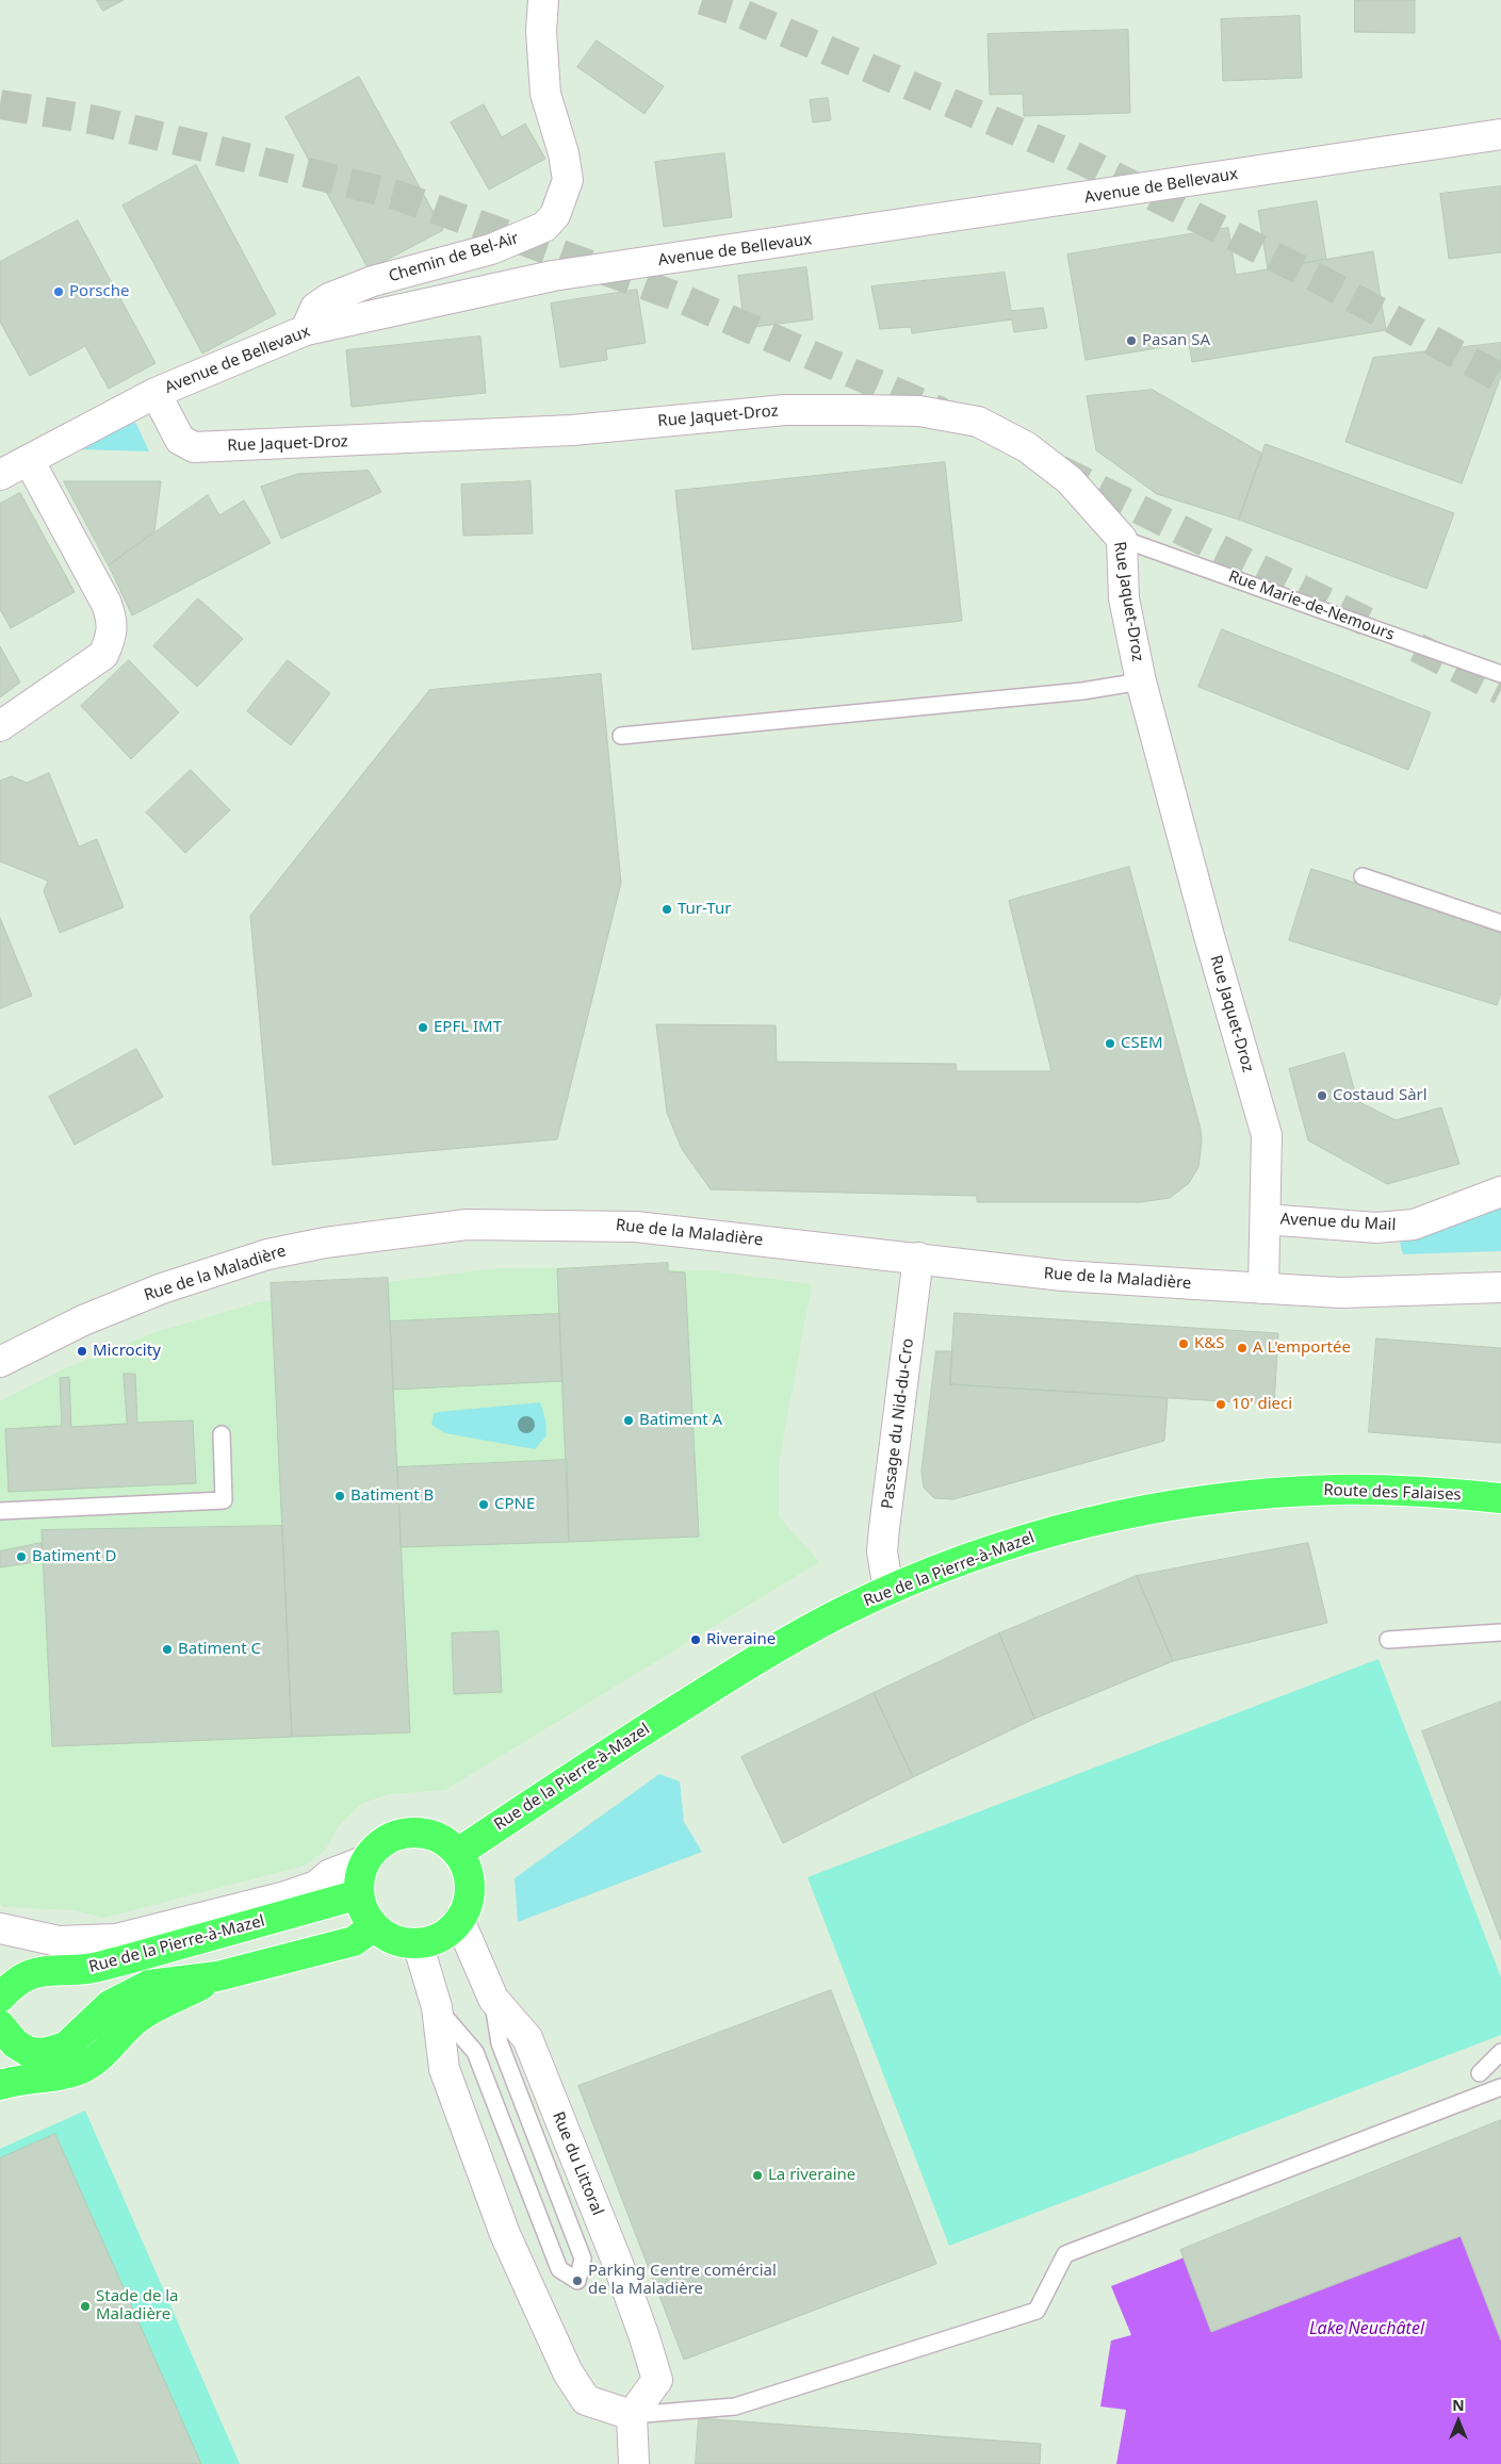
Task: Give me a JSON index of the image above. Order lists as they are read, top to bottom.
{
  "streets": {
    "main road": ["Route des Falaises", "Rue de la Pierre-à-Mazel"],
    "street": [
      "Avenue de Bellevaux",
      "Chemin de Bel-Air",
      "Rue Jaquet-Droz",
      "Avenue du Mail",
      "Rue de la Maladière",
      "Passage du Nid-du-Cro",
      "Rue du Littoral"
    ],
    "lane": ["Rue Marie-de-Nemours"]
  },
  "crossings": [
    ["Avenue de Bellevaux", "Chemin de Bel-Air"],
    ["Avenue de Bellevaux", "Rue Jaquet-Droz"],
    ["Rue Jaquet-Droz", "Rue Marie-de-Nemours"],
    ["Rue Jaquet-Droz", "Avenue du Mail"],
    ["Rue Jaquet-Droz", "Rue de la Maladière"],
    ["Rue de la Maladière", "Passage du Nid-du-Cro"],
    ["Passage du Nid-du-Cro", "Rue de la Pierre-à-Mazel"],
    ["Route des Falaises", "Rue de la Pierre-à-Mazel"],
    ["Rue de la Pierre-à-Mazel", "Rue du Littoral"]
  ],
  "water": ["Lake Neuchâtel"],
  "places": [
    "Porsche",
    "Pasan SA",
    "Tur-Tur",
    "EPFL IMT",
    "CSEM",
    "Costaud Sàrl",
    "K&S",
    "A L'emportée",
    "Microcity",
    "10' dieci",
    "Batiment A",
    "Batiment B",
    "CPNE",
    "Batiment D",
    "Riveraine",
    "Batiment C",
    "La riveraine",
    "Parking Centre comércial de la Maladière",
    "Stade de la Maladière"
  ],
  "north": "top"
}
